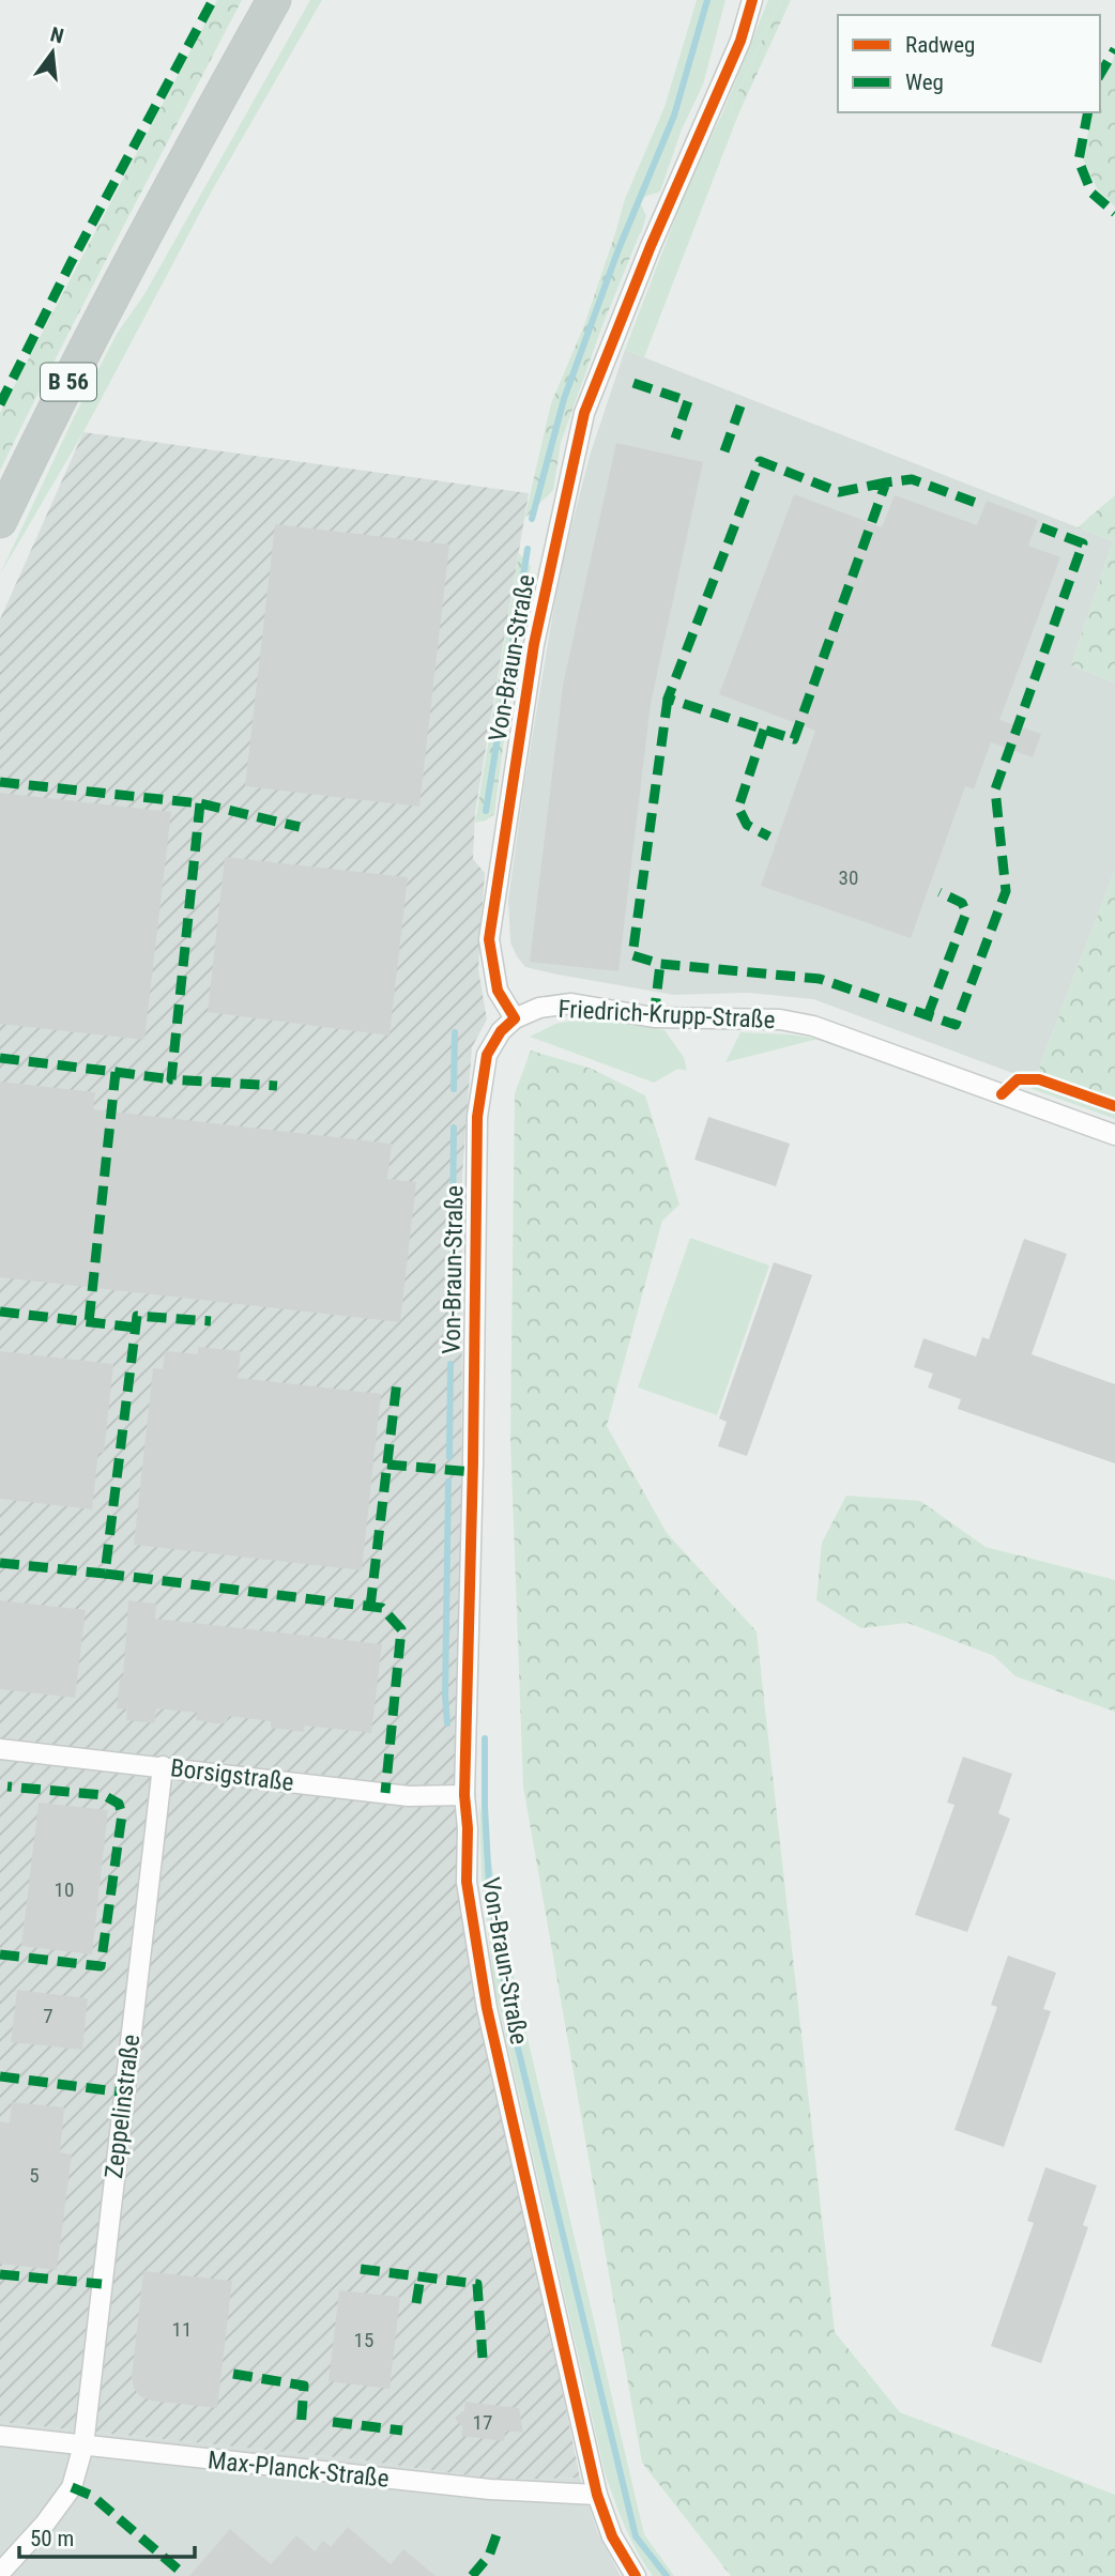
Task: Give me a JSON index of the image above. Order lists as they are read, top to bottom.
{
  "streets": {
    "highway": ["B 56"],
    "street": [
      "Von-Braun-Straße",
      "Friedrich-Krupp-Straße",
      "Borsigstraße",
      "Zeppelinstraße",
      "Max-Planck-Straße"
    ]
  },
  "crossings": [
    ["Von-Braun-Straße", "Friedrich-Krupp-Straße"],
    ["Von-Braun-Straße", "Borsigstraße"],
    ["Von-Braun-Straße", "Max-Planck-Straße"],
    ["Borsigstraße", "Zeppelinstraße"],
    ["Zeppelinstraße", "Max-Planck-Straße"]
  ],
  "house_numbers": [
    "30",
    "10",
    "7",
    "5",
    "11",
    "15",
    "17"
  ],
  "legend": ["Radweg", "Weg"],
  "scale_bar": "50 m",
  "north": "top"
}
